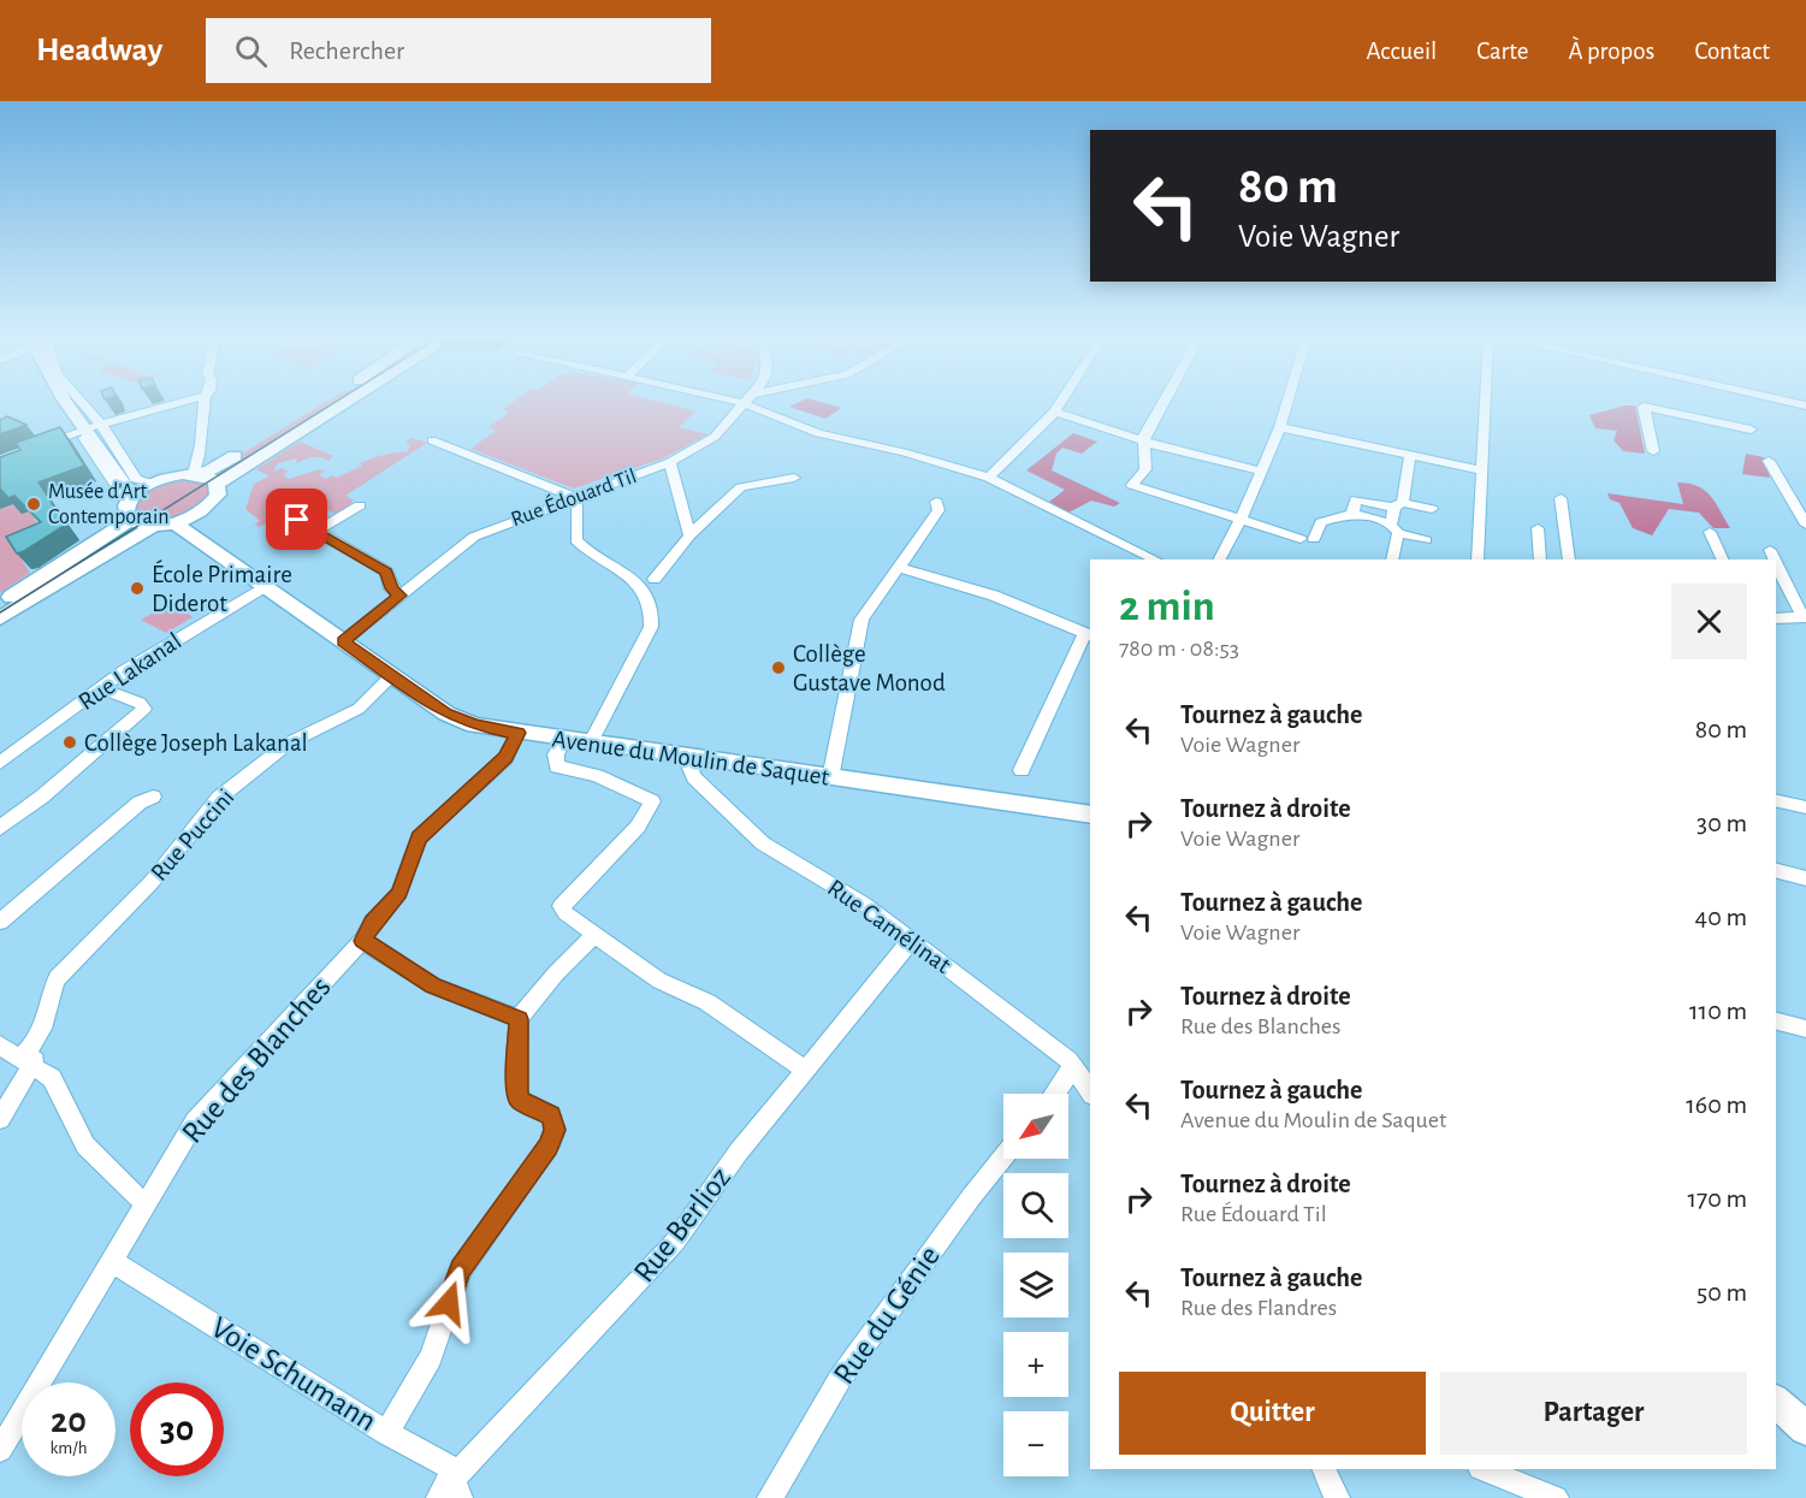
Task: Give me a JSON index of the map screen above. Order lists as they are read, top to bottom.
{
  "streets": {
    "main road": ["Avenue du Moulin de Saquet"],
    "street": [
      "Rue Édouard Til",
      "Rue Lakanal",
      "Rue Puccini",
      "Rue Camélinat",
      "Rue des Blanches",
      "Rue Berlioz",
      "Rue du Génie",
      "Voie Schumann"
    ]
  },
  "crossings": [
    ["Rue Édouard Til", "Avenue du Moulin de Saquet"],
    ["Rue Lakanal", "Avenue du Moulin de Saquet"],
    ["Avenue du Moulin de Saquet", "Rue Puccini"],
    ["Avenue du Moulin de Saquet", "Rue Camélinat"],
    ["Avenue du Moulin de Saquet", "Rue des Blanches"],
    ["Rue Camélinat", "Rue Berlioz"],
    ["Rue des Blanches", "Voie Schumann"],
    ["Rue Berlioz", "Voie Schumann"]
  ],
  "places": [
    "Musée d'Art Contemporain",
    "École Primaire Diderot",
    "Collège Gustave Monod",
    "Collège Joseph Lakanal"
  ],
  "north": "bottom left",
  "page": {
    "header": "Headway",
    "search": "Rechercher",
    "nav": [
      "Accueil",
      "Carte",
      "À propos",
      "Contact"
    ],
    "turn": ["80 m", "Voie Wagner"],
    "heading": ["2 min", "780 m · 08:53"],
    "list": [
      {
        "name": "Tournez à gauche",
        "note": "Voie Wagner",
        "value": "80 m"
      },
      {
        "name": "Tournez à droite",
        "note": "Voie Wagner",
        "value": "30 m"
      },
      {
        "name": "Tournez à gauche",
        "note": "Voie Wagner",
        "value": "40 m"
      },
      {
        "name": "Tournez à droite",
        "note": "Rue des Blanches",
        "value": "110 m"
      },
      {
        "name": "Tournez à gauche",
        "note": "Avenue du Moulin de Saquet",
        "value": "160 m"
      },
      {
        "name": "Tournez à droite",
        "note": "Rue Édouard Til",
        "value": "170 m"
      },
      {
        "name": "Tournez à gauche",
        "note": "Rue des Flandres",
        "value": "50 m"
      }
    ],
    "map_buttons": ["+", "−"],
    "buttons": ["Quitter", "Partager"],
    "speed": "20 km/h",
    "limit": "30"
  }
}
